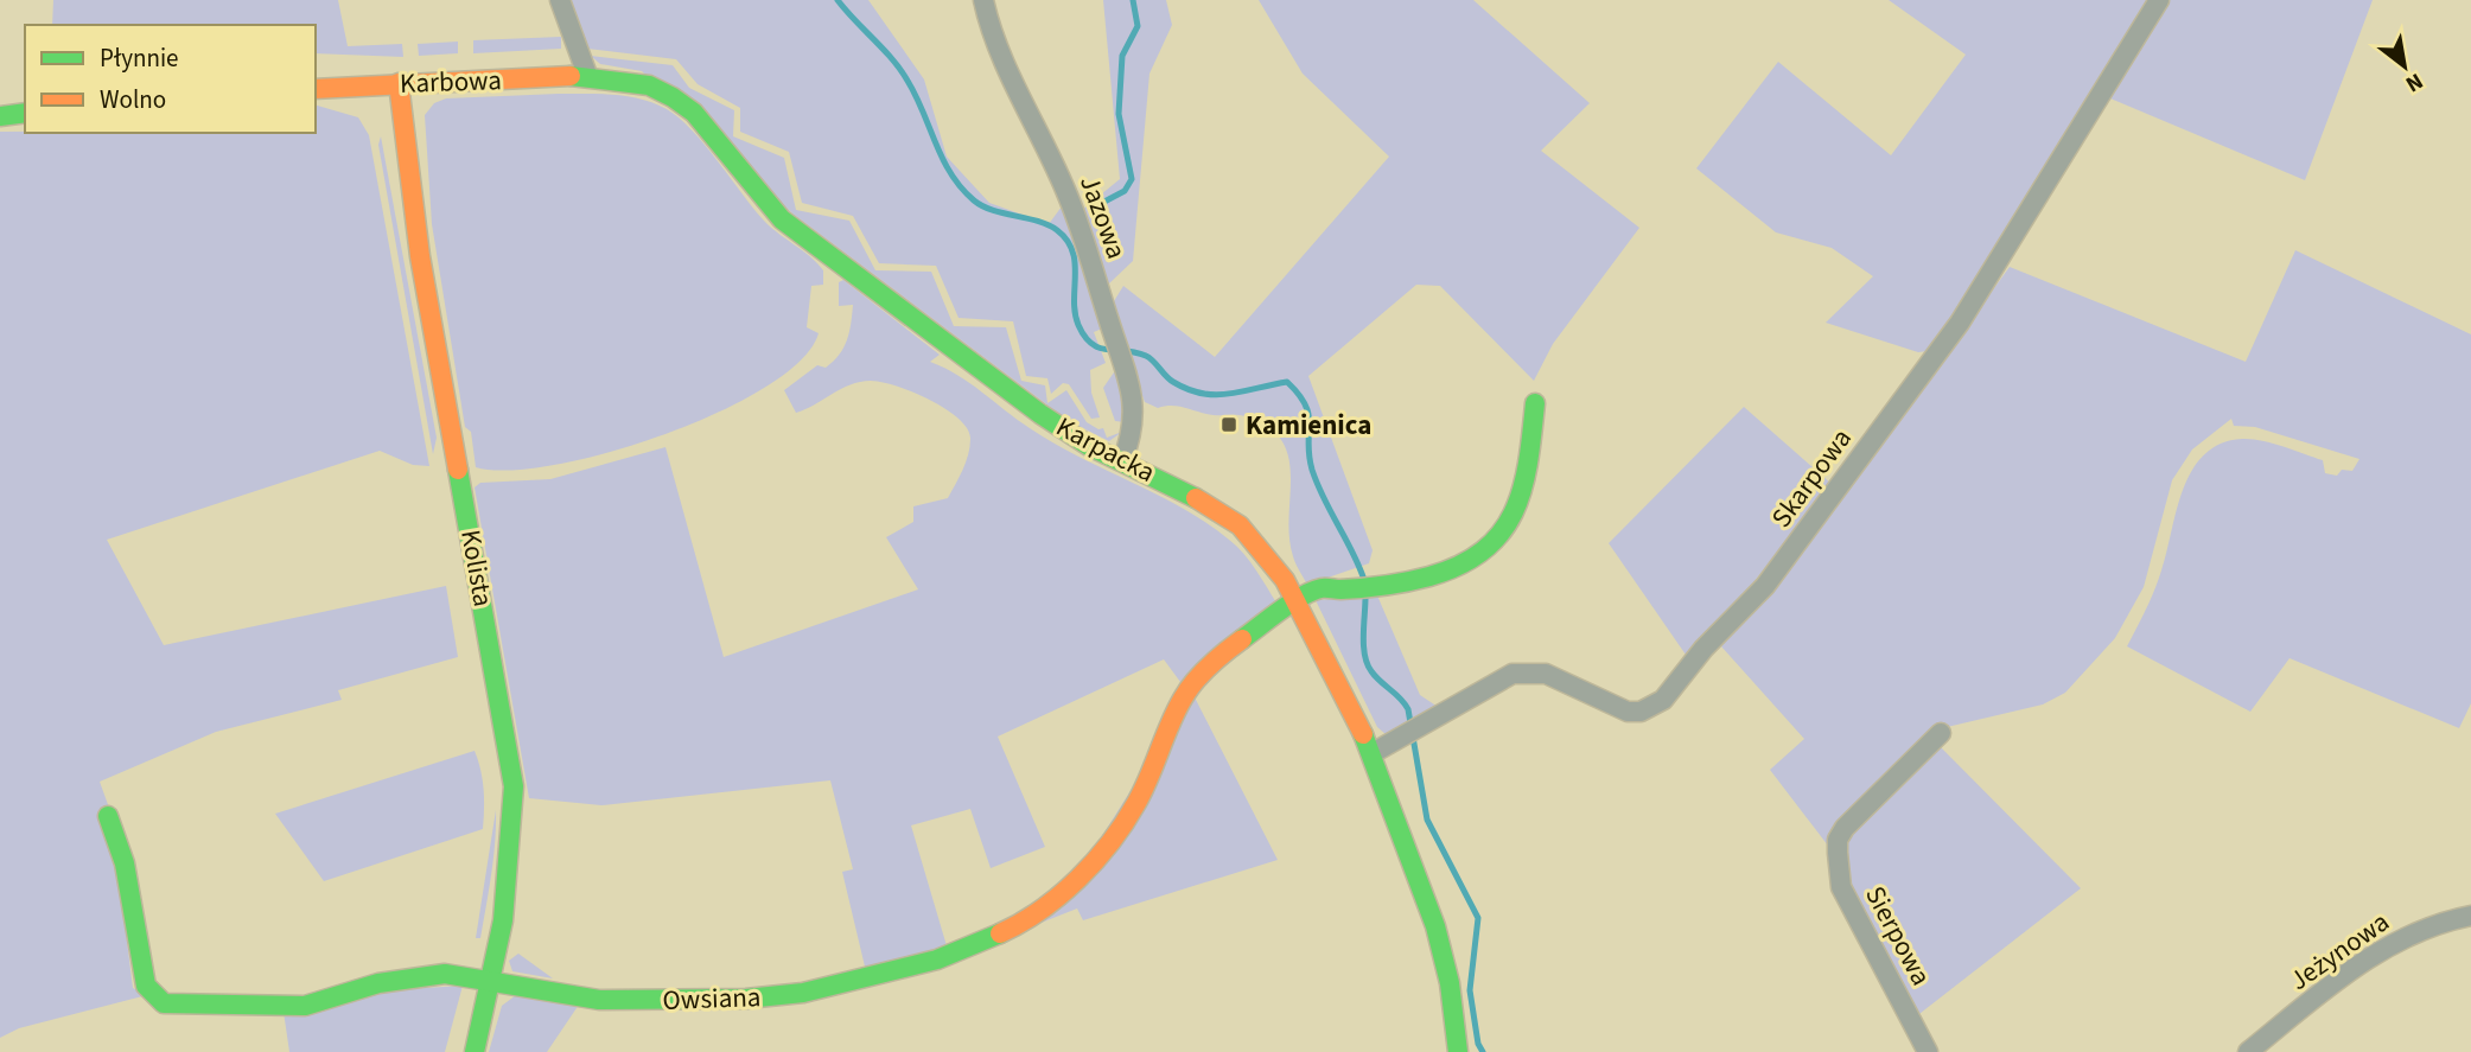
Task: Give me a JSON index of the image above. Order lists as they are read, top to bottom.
{
  "streets": {
    "street": [
      "Karbowa",
      "Jazowa",
      "Karpacka",
      "Skarpowa",
      "Kolista",
      "Sierpowa",
      "Jeżynowa",
      "Owsiana"
    ]
  },
  "crossings": [
    ["Karbowa", "Karpacka"],
    ["Karbowa", "Kolista"],
    ["Jazowa", "Karpacka"],
    ["Karpacka", "Skarpowa"],
    ["Karpacka", "Owsiana"],
    ["Kolista", "Owsiana"]
  ],
  "places": {
    "transit": ["Kamienica"]
  },
  "legend": ["Płynnie", "Wolno"],
  "north": "bottom right"
}
